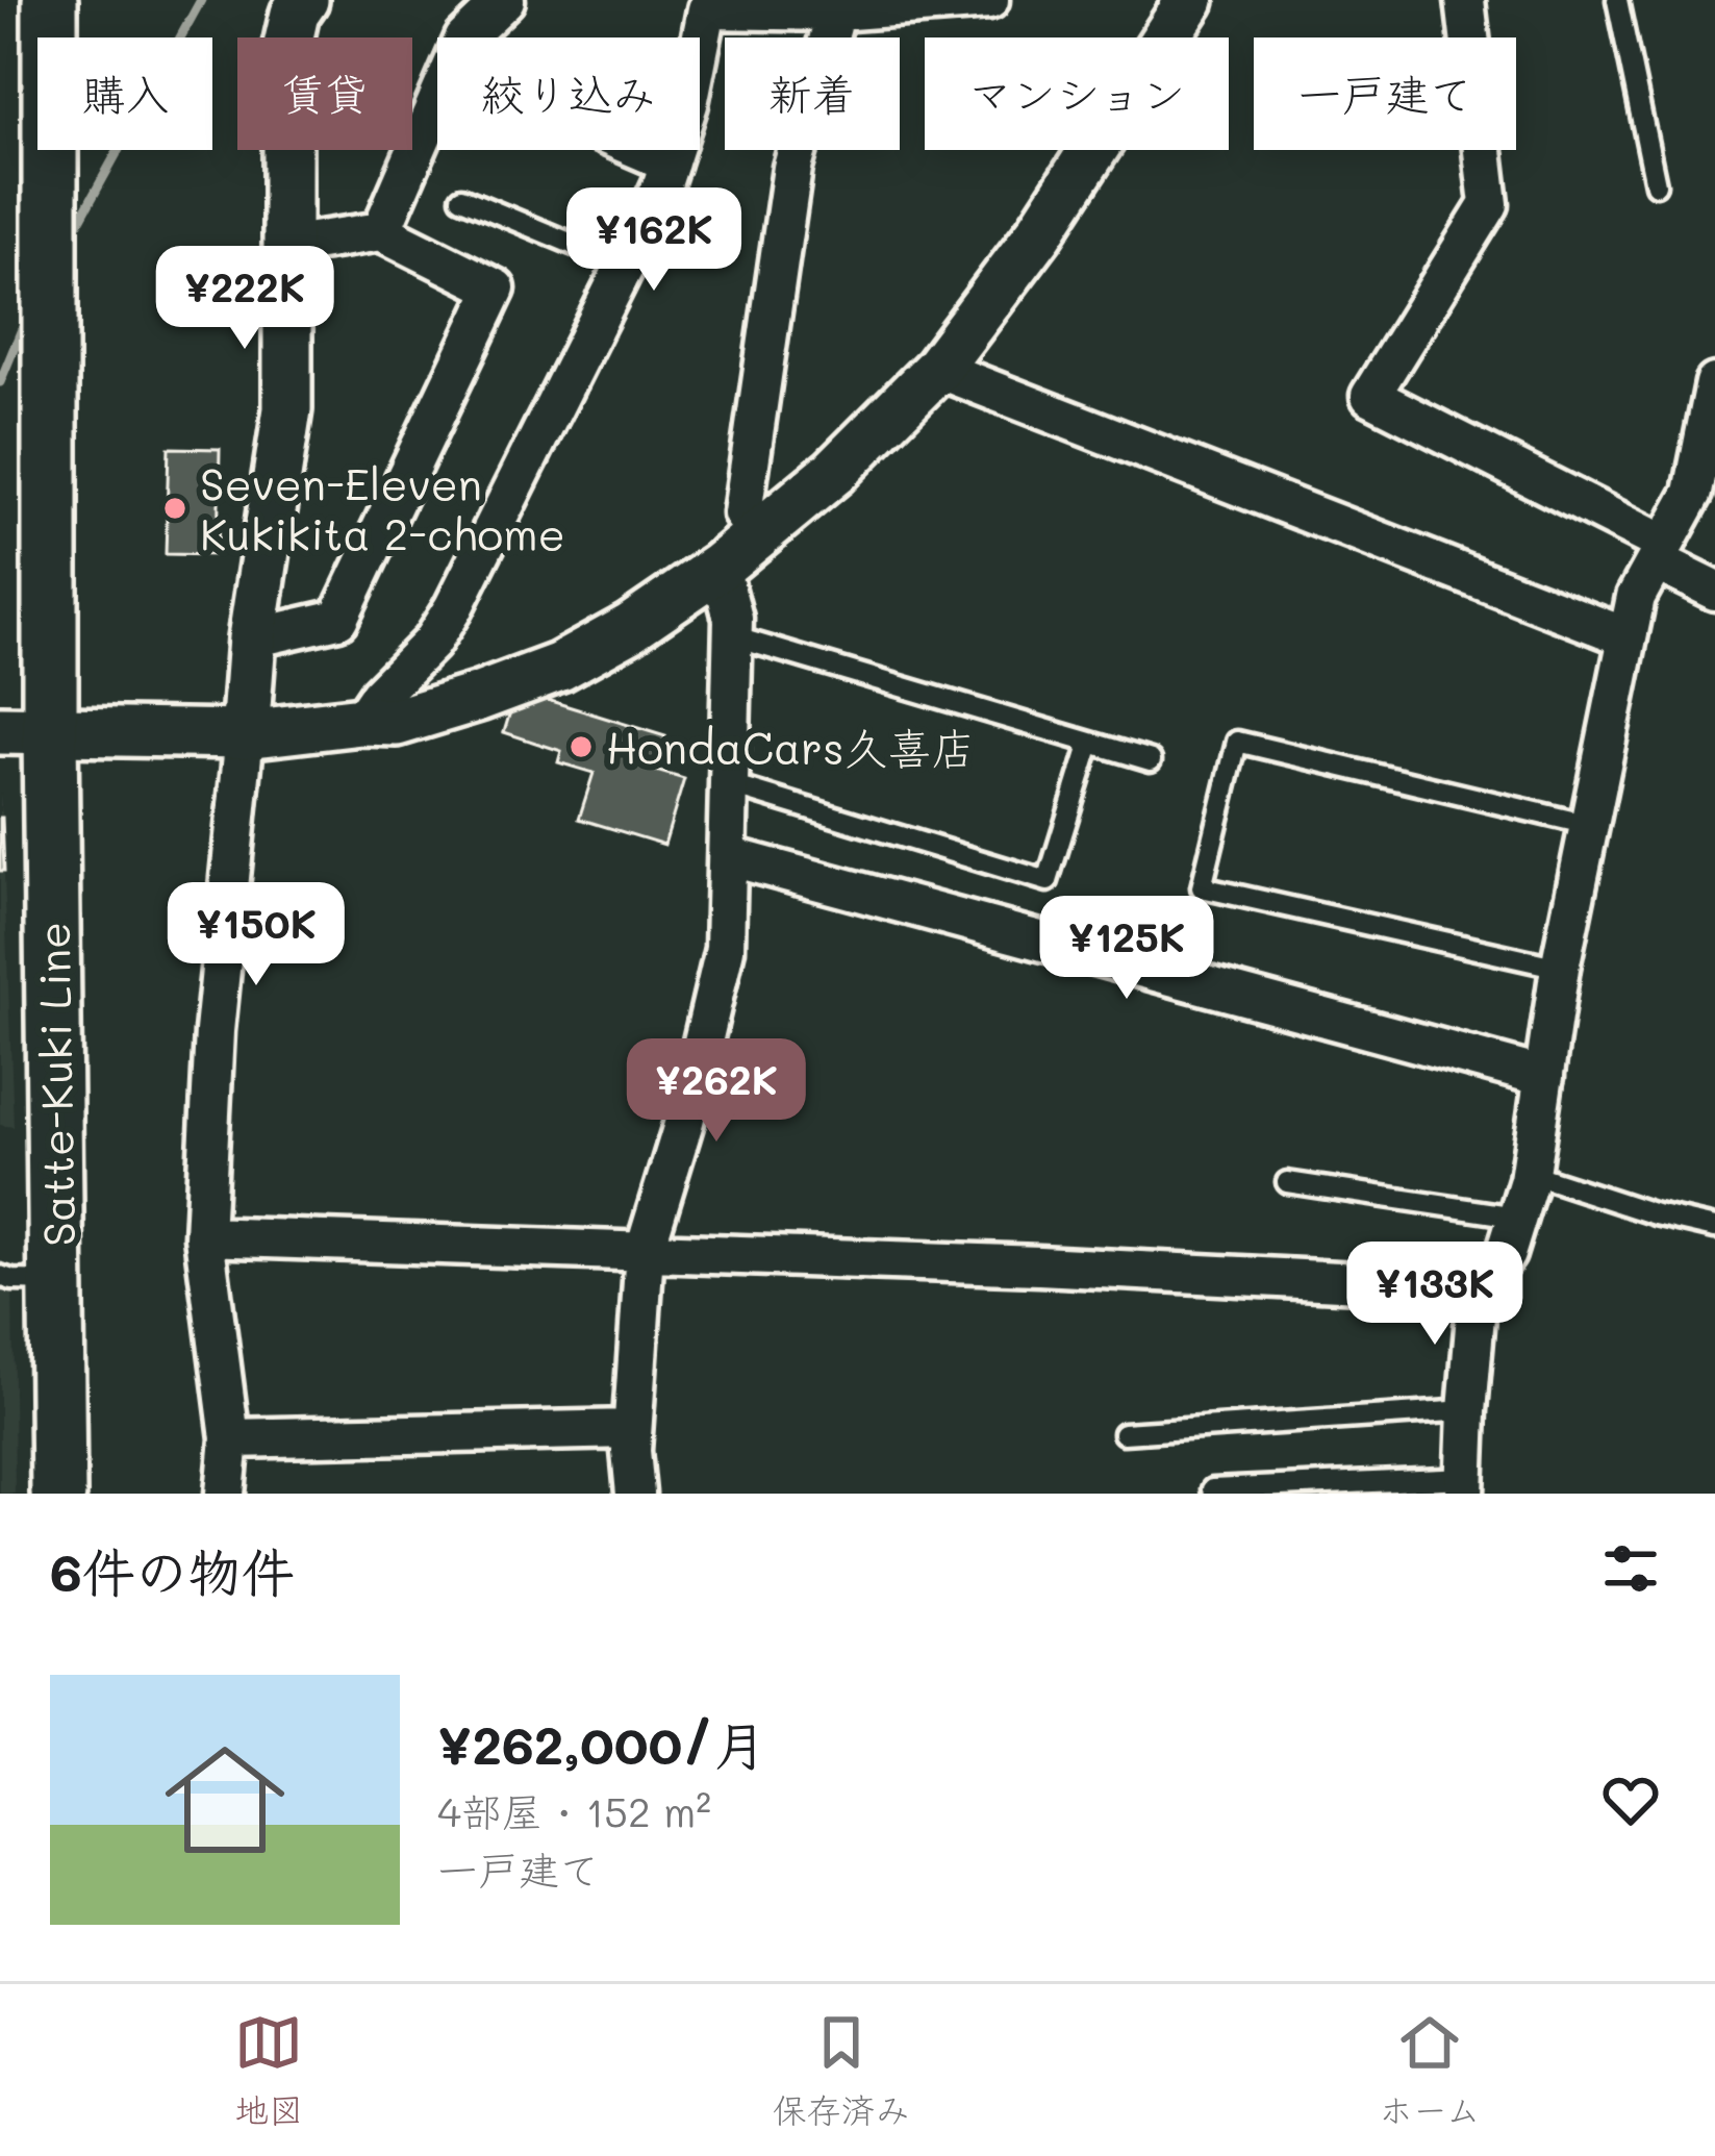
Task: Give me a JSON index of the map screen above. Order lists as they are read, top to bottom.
{
  "streets": {
    "main road": ["Satte-Kuki Line"]
  },
  "places": ["Seven-Eleven Kukikita 2-chome", "HondaCars久喜店"],
  "page": {
    "chip": [
      "購入",
      "賃貸",
      "絞り込み",
      "新着",
      "マンション",
      "一戸建て"
    ],
    "price": [
      "¥162K",
      "¥222K",
      "¥150K",
      "¥125K",
      "¥262K",
      "¥133K"
    ],
    "heading": "6件の物件",
    "list": [
      {
        "name": "¥262,000/月",
        "note": "4部屋 · 152 m² · 一戸建て"
      }
    ],
    "tabs": ["地図", "保存済み", "ホーム"]
  }
}
